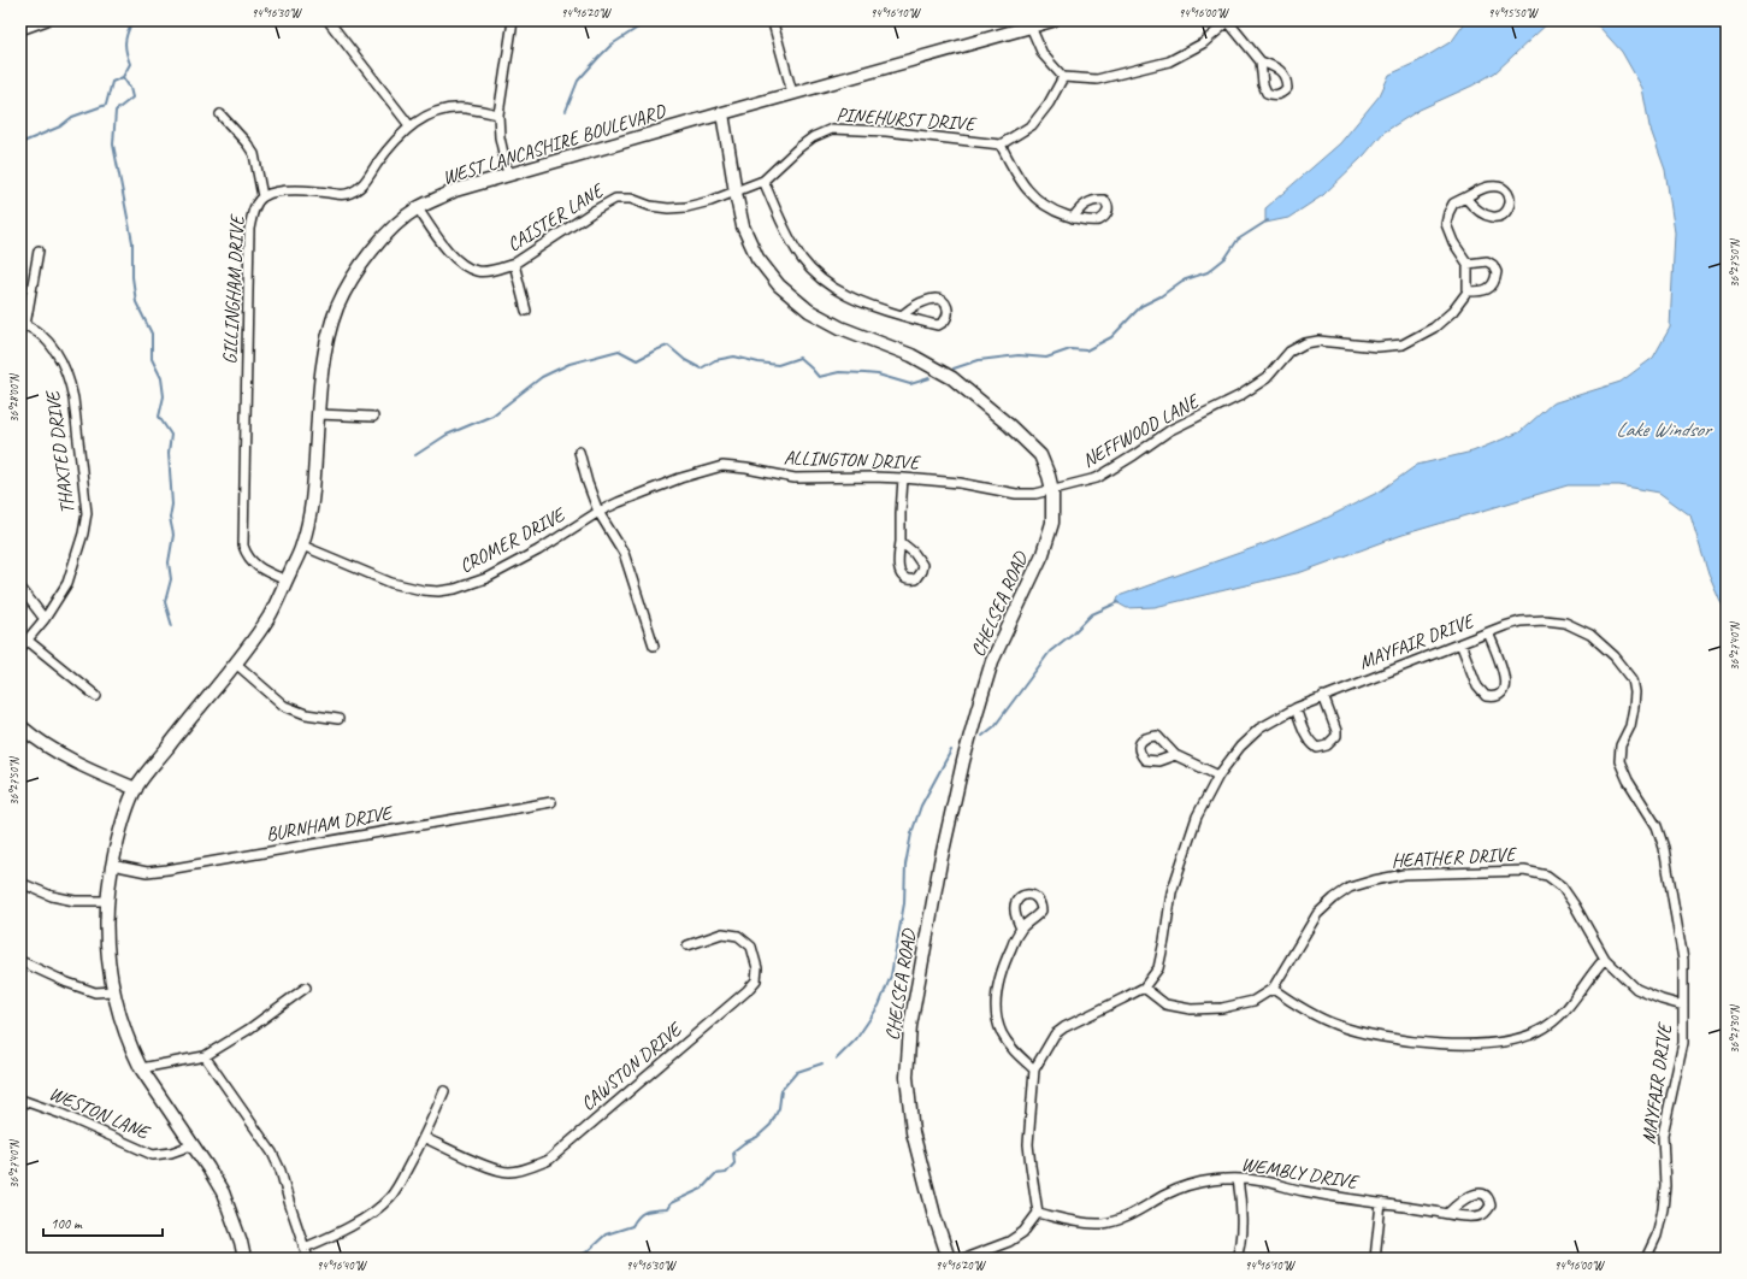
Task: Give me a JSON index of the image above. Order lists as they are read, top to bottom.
{
  "streets": {
    "main road": ["WEST LANCASHIRE BOULEVARD", "CHELSEA ROAD"],
    "street": [
      "PINEHURST DRIVE",
      "CAISTER LANE",
      "GILLINGHAM DRIVE",
      "NEFFWOOD LANE",
      "THAXTED DRIVE",
      "ALLINGTON DRIVE",
      "CROMER DRIVE",
      "MAYFAIR DRIVE",
      "BURNHAM DRIVE",
      "HEATHER DRIVE",
      "CAWSTON DRIVE",
      "WESTON LANE",
      "WEMBLY DRIVE"
    ]
  },
  "crossings": [
    ["PINEHURST DRIVE", "CAISTER LANE"],
    ["PINEHURST DRIVE", "CHELSEA ROAD"],
    ["WEST LANCASHIRE BOULEVARD", "CAISTER LANE"],
    ["WEST LANCASHIRE BOULEVARD", "GILLINGHAM DRIVE"],
    ["WEST LANCASHIRE BOULEVARD", "CROMER DRIVE"],
    ["WEST LANCASHIRE BOULEVARD", "CHELSEA ROAD"],
    ["WEST LANCASHIRE BOULEVARD", "BURNHAM DRIVE"],
    ["WEST LANCASHIRE BOULEVARD", "WESTON LANE"],
    ["CAISTER LANE", "CHELSEA ROAD"],
    ["NEFFWOOD LANE", "ALLINGTON DRIVE"],
    ["NEFFWOOD LANE", "CHELSEA ROAD"],
    ["ALLINGTON DRIVE", "CROMER DRIVE"],
    ["ALLINGTON DRIVE", "CHELSEA ROAD"],
    ["MAYFAIR DRIVE", "HEATHER DRIVE"],
    ["MAYFAIR DRIVE", "WEMBLY DRIVE"]
  ],
  "water": ["Lake Windsor"],
  "scale_bar": "100 m",
  "coordinates": [
    "94°16'30\"W",
    "94°16'20\"W",
    "94°16'10\"W",
    "94°16'00\"W",
    "94°15'50\"W",
    "36°27'50\"N",
    "36°28'00\"N",
    "36°27'40\"N",
    "36°27'30\"N",
    "94°16'40\"W"
  ]
}
